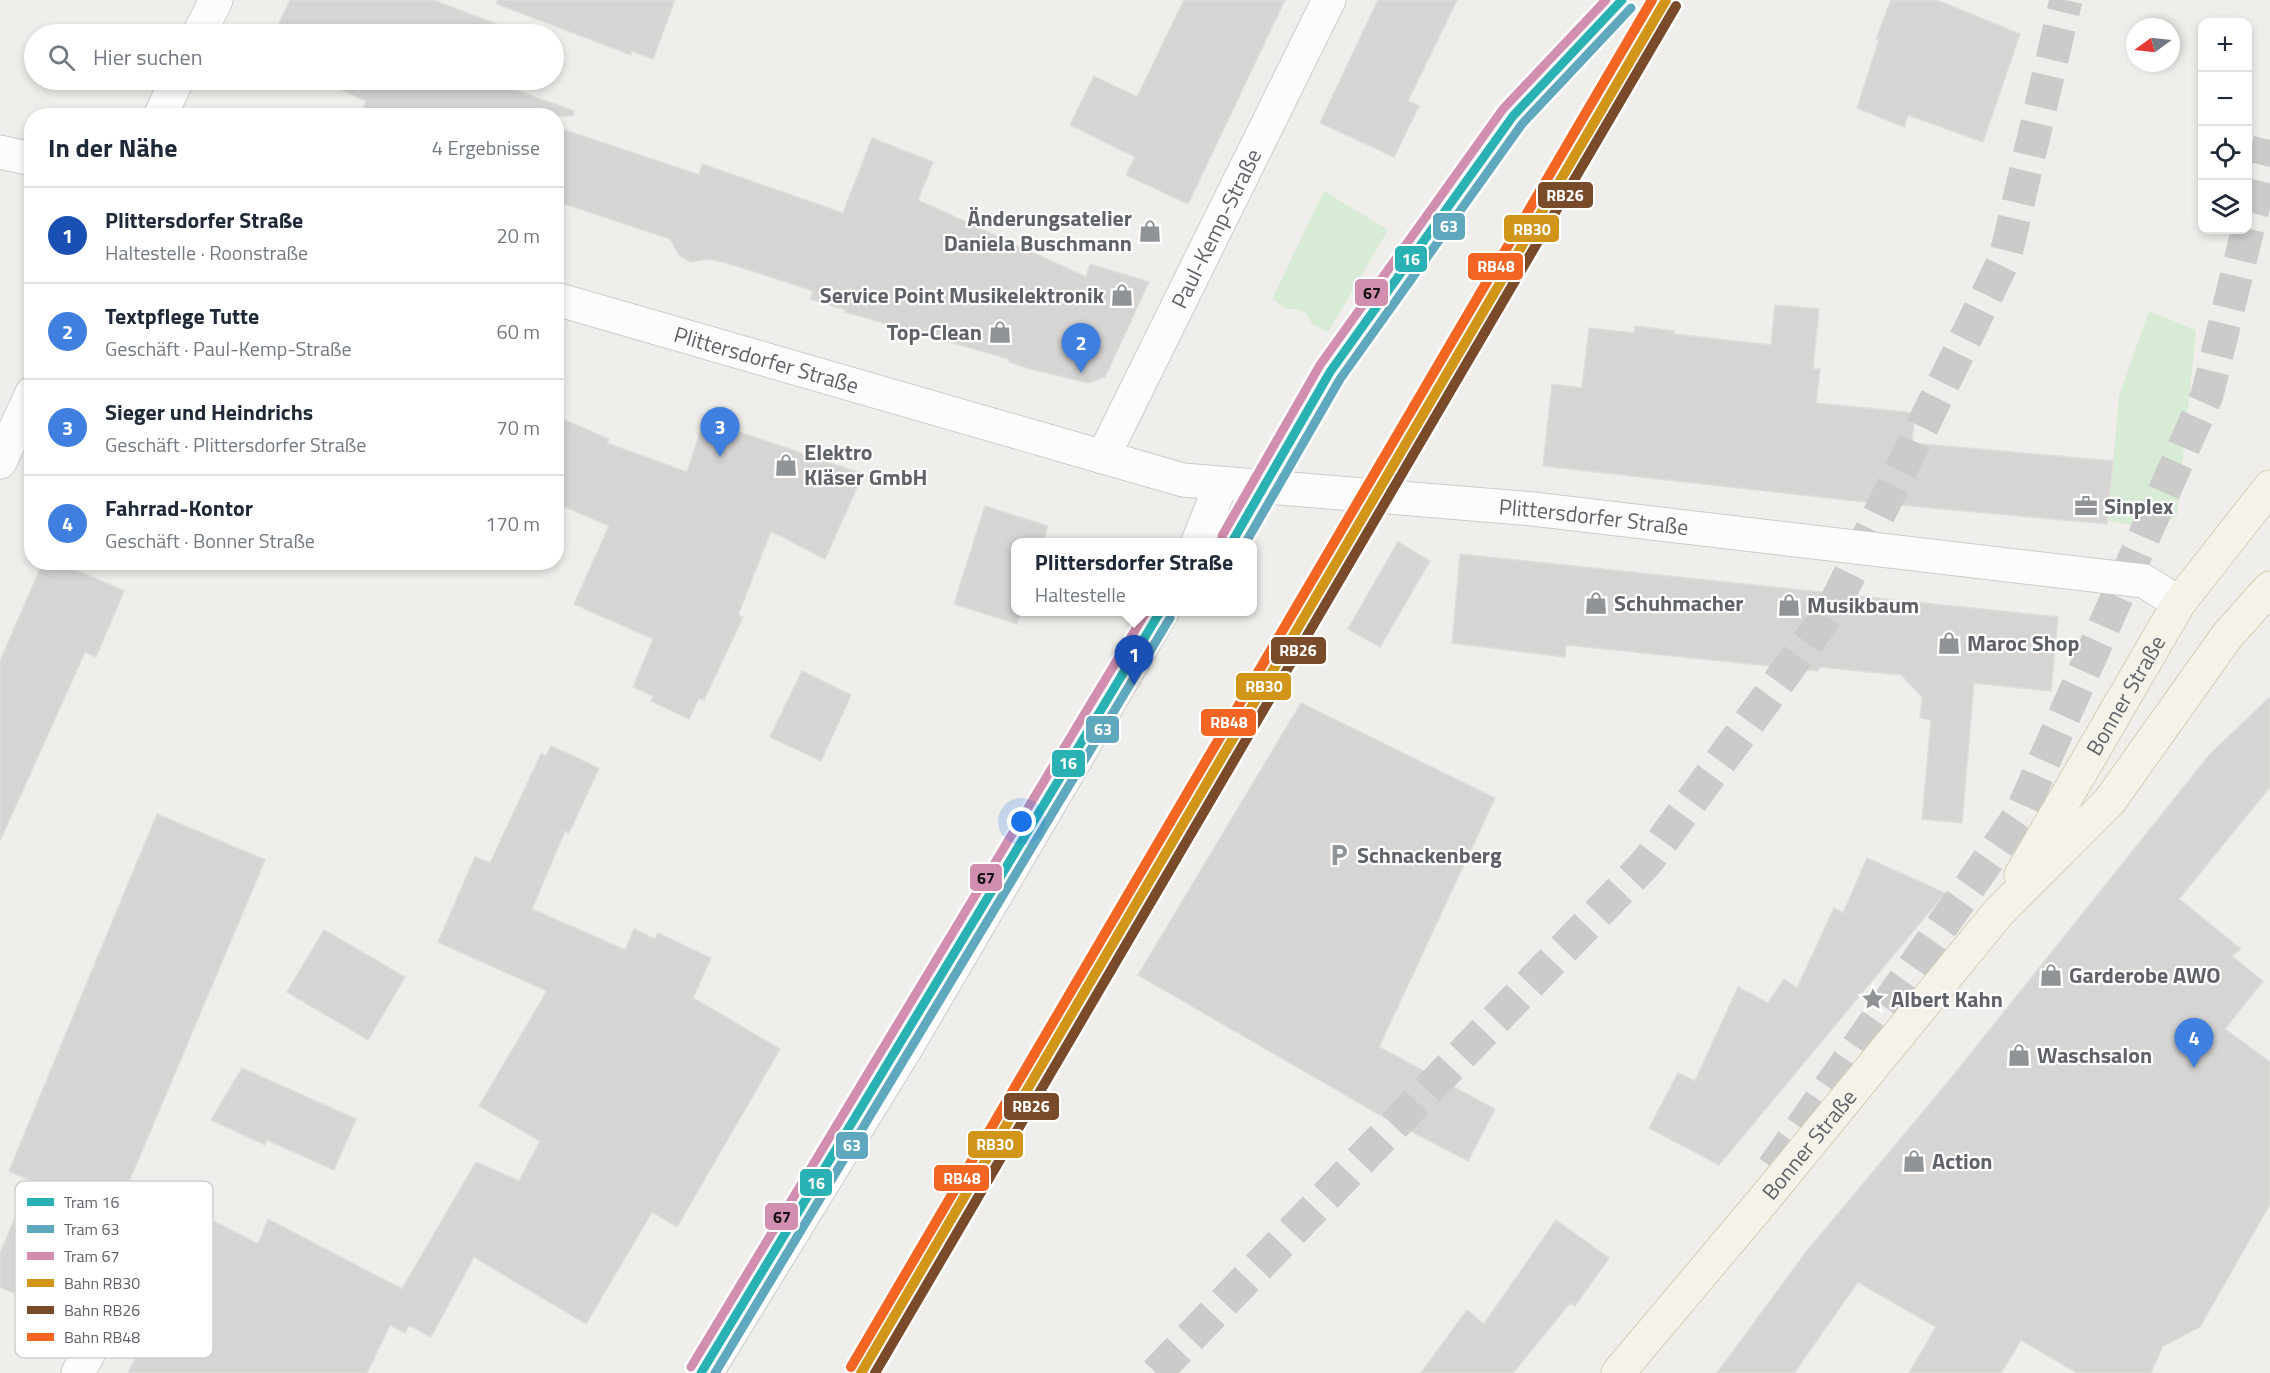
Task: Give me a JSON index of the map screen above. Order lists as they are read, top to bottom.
{
  "streets": {
    "main road": ["Bonner Straße"],
    "street": ["Paul-Kemp-Straße", "Plittersdorfer Straße"]
  },
  "crossings": [
    ["Paul-Kemp-Straße", "Plittersdorfer Straße"],
    ["Plittersdorfer Straße", "Bonner Straße"]
  ],
  "places": {
    "shop": [
      "Änderungsatelier Daniela Buschmann",
      "Service Point Musikelektronik",
      "Top-Clean",
      "Elektro Kläser GmbH",
      "Schuhmacher",
      "Musikbaum",
      "Maroc Shop",
      "Garderobe AWO",
      "Waschsalon",
      "Action"
    ],
    "office": ["Sinplex"],
    "parking": ["Schnackenberg"],
    "place": ["Albert Kahn"]
  },
  "lines": [
    "tram line 16",
    "tram line 67",
    "rail line RB30",
    "rail line RB48",
    "rail line RB26",
    "tram line 63"
  ],
  "legend": [
    "Tram 16",
    "Tram 63",
    "Tram 67",
    "Bahn RB30",
    "Bahn RB26",
    "Bahn RB48"
  ],
  "north": "left",
  "page": {
    "map_buttons": ["+", "−"],
    "search": "Hier suchen",
    "heading": ["In der Nähe", "4 Ergebnisse"],
    "list": [
      {
        "mark": "1",
        "name": "Plittersdorfer Straße",
        "note": "Haltestelle · Roonstraße",
        "value": "20 m"
      },
      {
        "mark": "2",
        "name": "Textpflege Tutte",
        "note": "Geschäft · Paul-Kemp-Straße",
        "value": "60 m"
      },
      {
        "mark": "3",
        "name": "Sieger und Heindrichs",
        "note": "Geschäft · Plittersdorfer Straße",
        "value": "70 m"
      },
      {
        "mark": "4",
        "name": "Fahrrad-Kontor",
        "note": "Geschäft · Bonner Straße",
        "value": "170 m"
      }
    ],
    "pins": [
      "2",
      "3",
      "1",
      "4"
    ],
    "popup": ["Plittersdorfer Straße", "Haltestelle"]
  }
}
